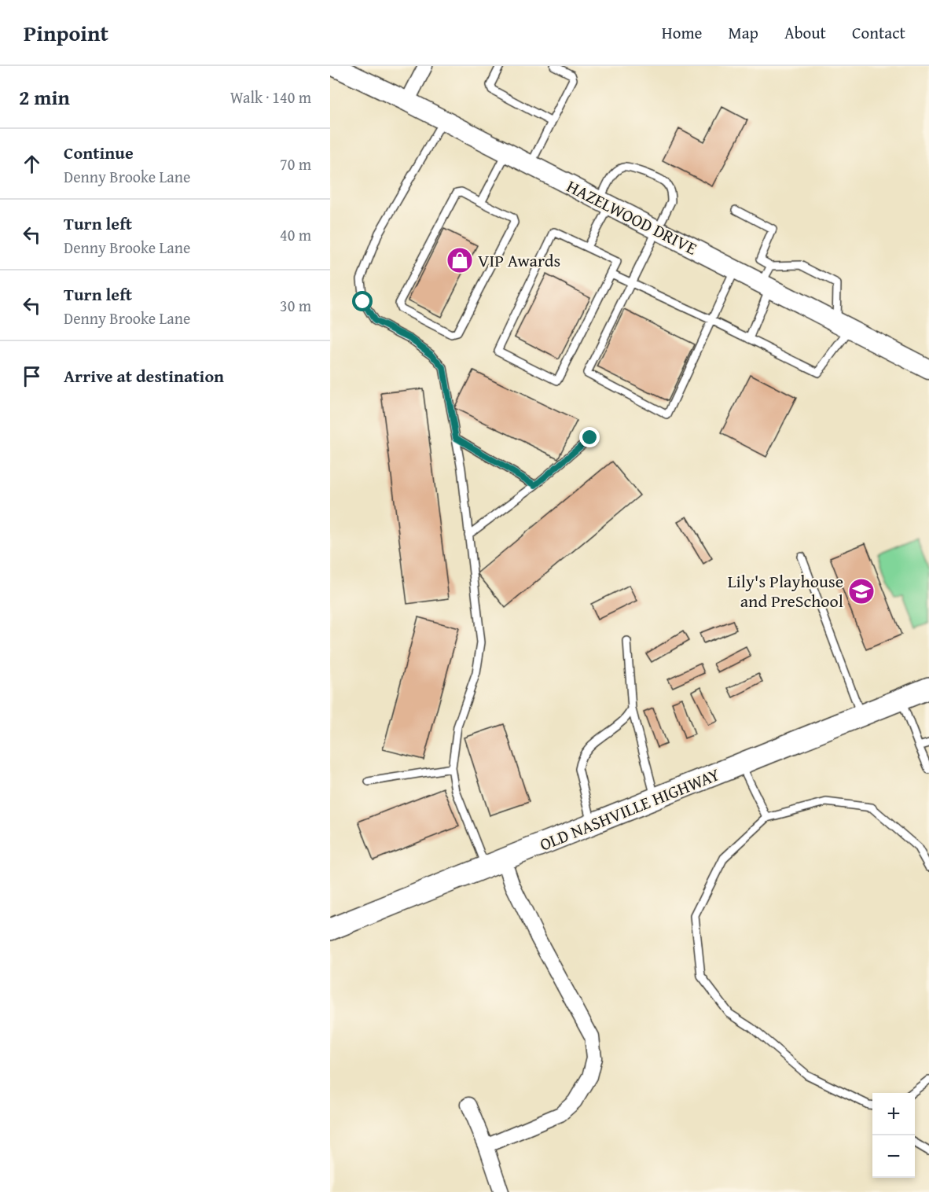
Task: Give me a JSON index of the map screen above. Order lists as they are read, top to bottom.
{
  "streets": {
    "main road": ["OLD NASHVILLE HIGHWAY"],
    "street": ["HAZELWOOD DRIVE"]
  },
  "places": {
    "shop": ["VIP Awards"],
    "school or university": ["Lily's Playhouse and PreSchool"]
  },
  "page": {
    "header": "Pinpoint",
    "nav": [
      "Home",
      "Map",
      "About",
      "Contact"
    ],
    "heading": ["2 min", "Walk · 140 m"],
    "list": [
      ["Continue", "Denny Brooke Lane", "70 m"],
      ["Turn left", "Denny Brooke Lane", "40 m"],
      ["Turn left", "Denny Brooke Lane", "30 m"],
      "Arrive at destination"
    ],
    "map_buttons": ["+", "−"]
  }
}
